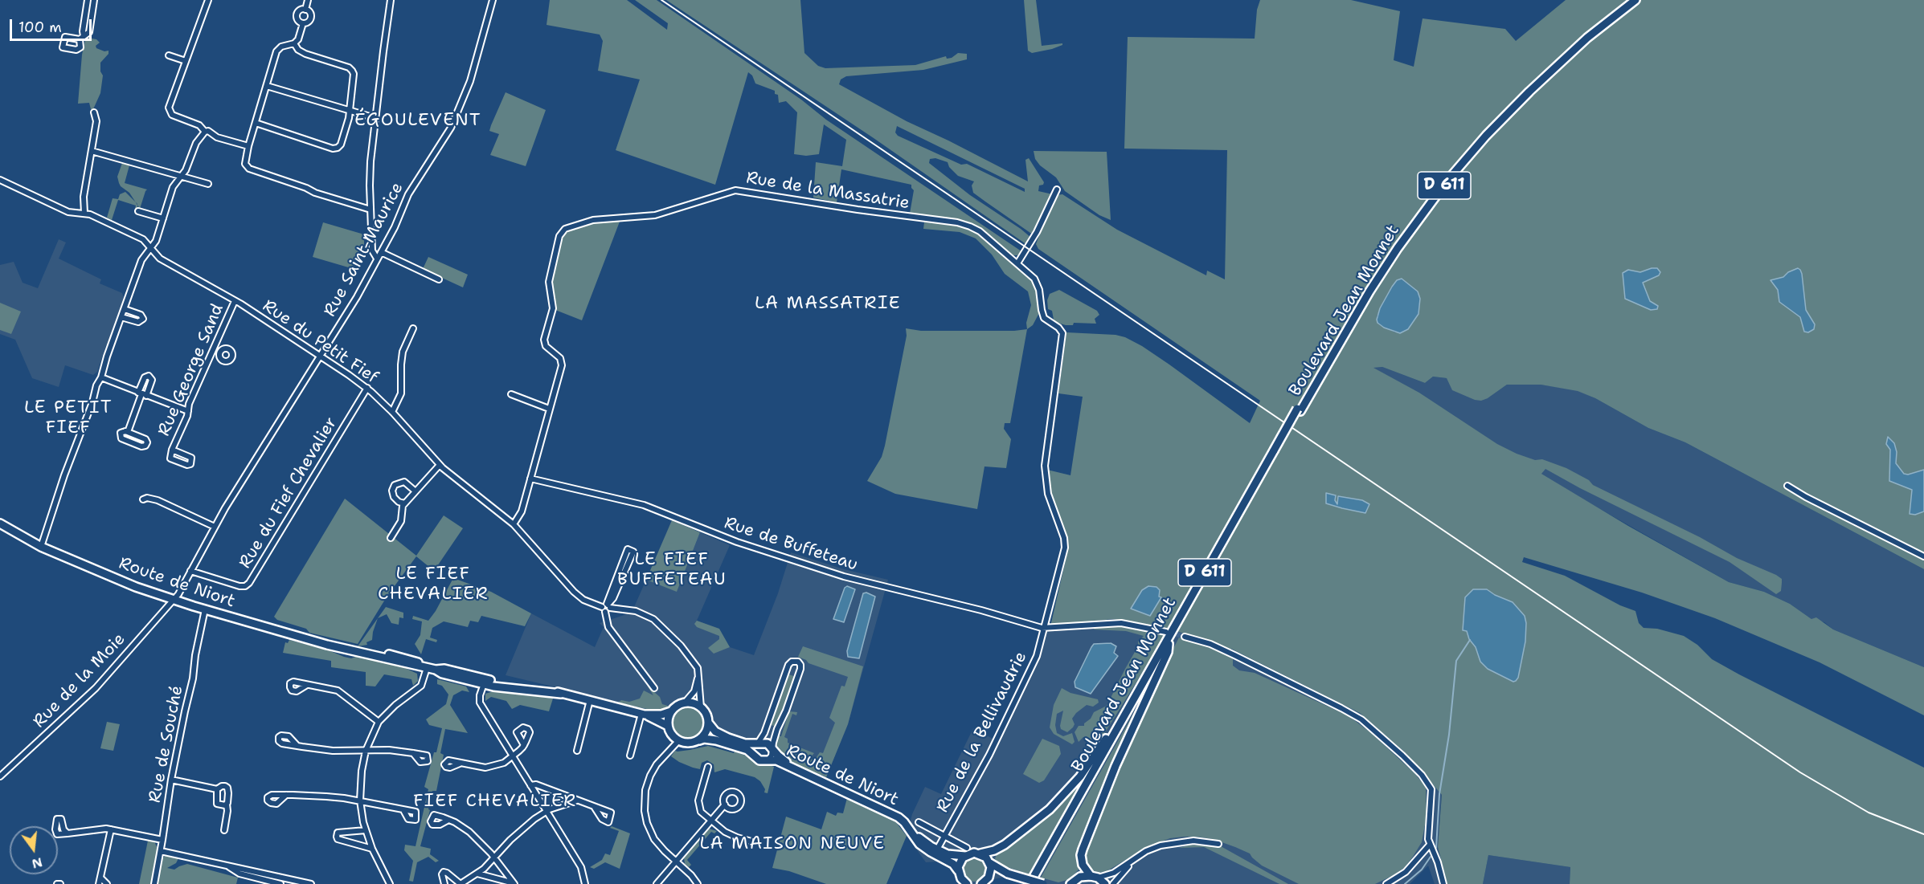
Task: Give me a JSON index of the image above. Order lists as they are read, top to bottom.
{
  "streets": {
    "main road": ["D 611", "Boulevard Jean Monnet", "Route de Niort"],
    "street": [
      "Rue de la Massatrie",
      "Rue Saint-Maurice",
      "Rue du Petit Fief",
      "Rue George Sand",
      "Rue du Fief Chevalier",
      "Rue de Buffeteau",
      "Rue de la Moie",
      "Rue de la Bellivaudrie",
      "Rue de Souché"
    ]
  },
  "crossings": [
    ["D 611", "Boulevard Jean Monnet"],
    ["Rue de la Massatrie", "Rue du Petit Fief"],
    ["Rue de la Massatrie", "Rue de Buffeteau"],
    ["Rue de la Massatrie", "Rue de la Bellivaudrie"],
    ["Rue Saint-Maurice", "Rue du Petit Fief"],
    ["Rue Saint-Maurice", "Rue du Fief Chevalier"],
    ["Rue Saint-Maurice", "Route de Niort"],
    ["Rue Saint-Maurice", "Rue de la Moie"],
    ["Rue du Petit Fief", "Rue George Sand"],
    ["Rue du Petit Fief", "Rue du Fief Chevalier"],
    ["Rue du Petit Fief", "Route de Niort"],
    ["Rue de Buffeteau", "Rue de la Bellivaudrie"],
    ["Route de Niort", "Rue de la Moie"],
    ["Route de Niort", "Rue de la Bellivaudrie"],
    ["Route de Niort", "Rue de Souché"]
  ],
  "districts": [
    "ÉGOULEVENT",
    "LA MASSATRIE",
    "LE PETIT FIEF",
    "LE FIEF BUFFETEAU",
    "LE FIEF CHEVALIER",
    "FIEF CHEVALIER",
    "LA MAISON NEUVE"
  ],
  "scale_bar": "100 m",
  "north": "bottom"
}
